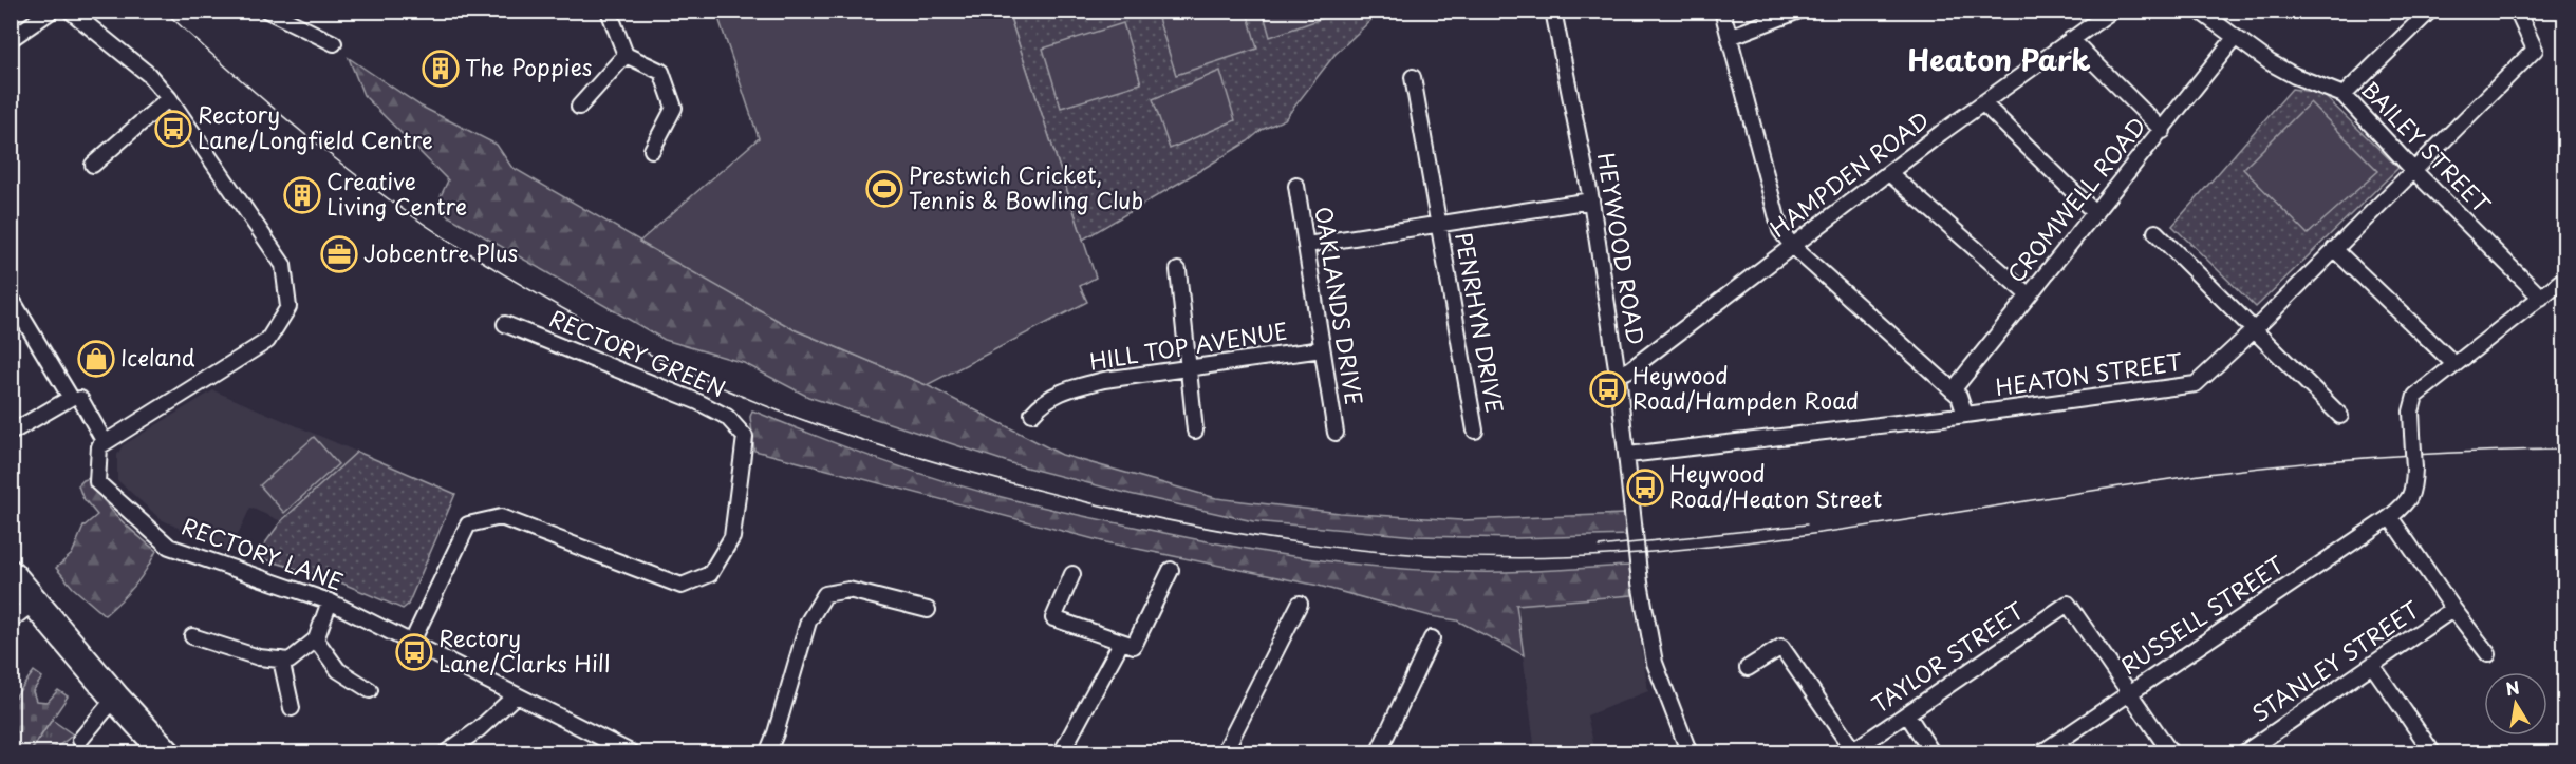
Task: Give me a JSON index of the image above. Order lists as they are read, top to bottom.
{
  "streets": {
    "street": [
      "BAILEY STREET",
      "HAMPDEN ROAD",
      "CROMWELL ROAD",
      "HEYWOOD ROAD",
      "OAKLANDS DRIVE",
      "PENRHYN DRIVE",
      "HILL TOP AVENUE",
      "RECTORY GREEN",
      "HEATON STREET",
      "RECTORY LANE",
      "RUSSELL STREET",
      "TAYLOR STREET",
      "STANLEY STREET"
    ]
  },
  "crossings": [
    ["BAILEY STREET", "CROMWELL ROAD"],
    ["BAILEY STREET", "HEATON STREET"],
    ["BAILEY STREET", "RUSSELL STREET"],
    ["HAMPDEN ROAD", "HEYWOOD ROAD"],
    ["HEYWOOD ROAD", "HEATON STREET"],
    ["OAKLANDS DRIVE", "HILL TOP AVENUE"],
    ["RECTORY GREEN", "RECTORY LANE"],
    ["RUSSELL STREET", "TAYLOR STREET"]
  ],
  "districts": ["Heaton Park"],
  "places": {
    "building": ["The Poppies", "Creative Living Centre"],
    "bus stop": [
      "Rectory Lane/Longfield Centre",
      "Heywood Road/Hampden Road",
      "Heywood Road/Heaton Street",
      "Rectory Lane/Clarks Hill"
    ],
    "sports": ["Prestwich Cricket, Tennis & Bowling Club"],
    "office": ["Jobcentre Plus"],
    "shop": ["Iceland"]
  },
  "north": "top"
}
